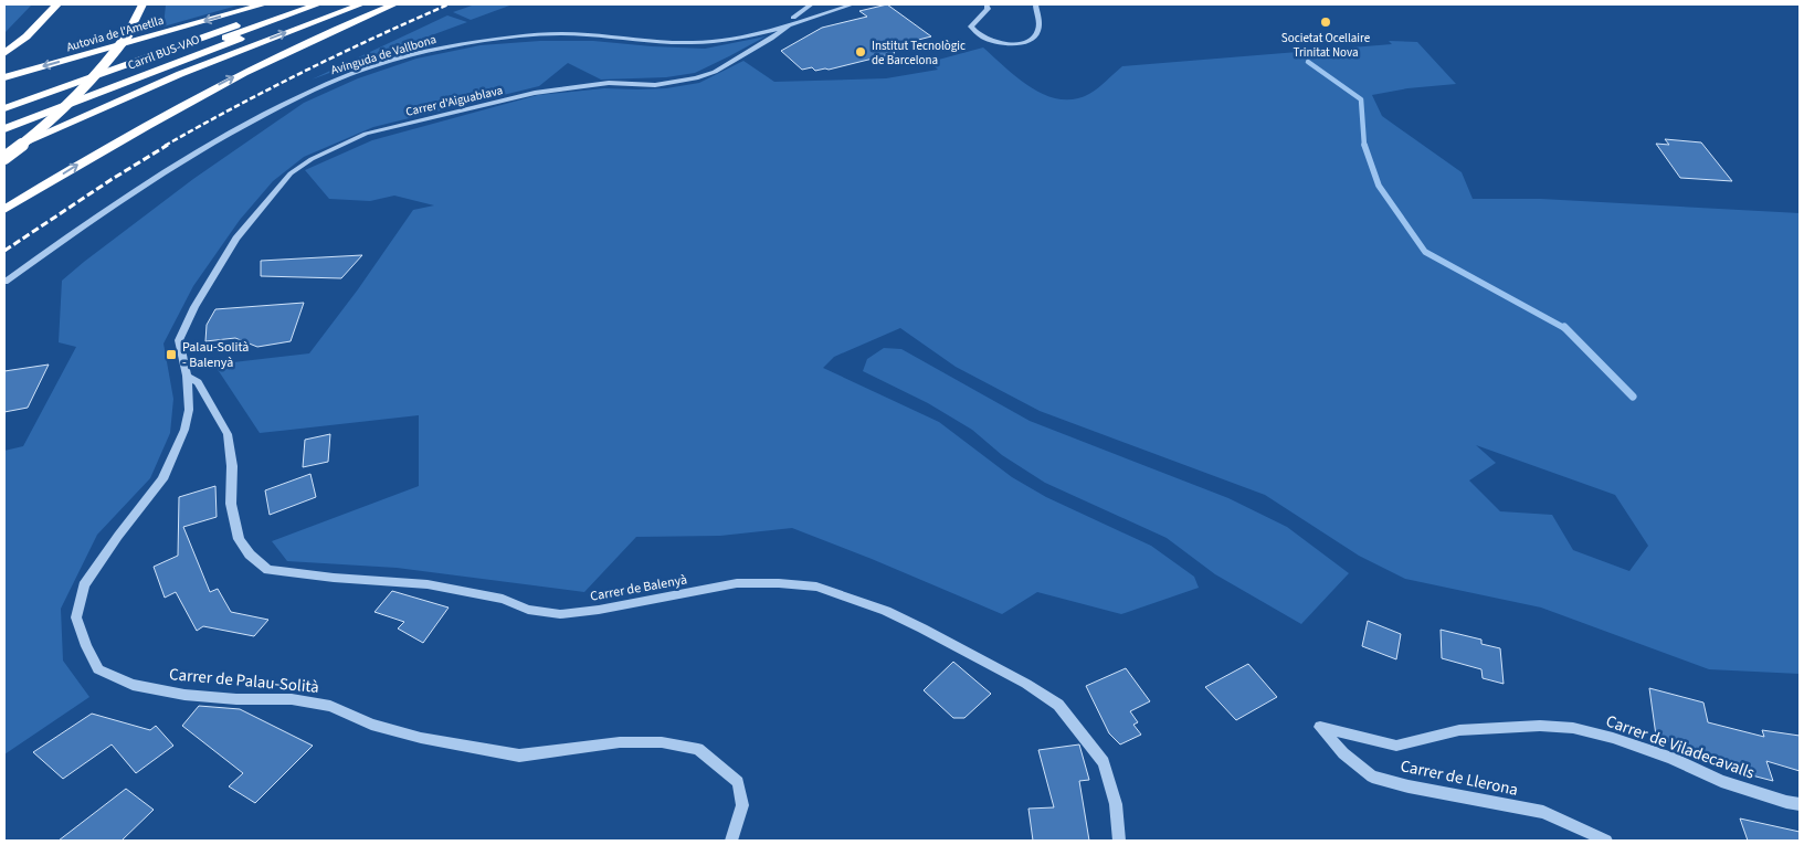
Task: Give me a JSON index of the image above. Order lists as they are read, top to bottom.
{
  "streets": {
    "highway": ["Autovia de l'Ametlla", "Carril BUS-VAO"],
    "street": [
      "Avinguda de Vallbona",
      "Carrer d'Aiguablava",
      "Carrer de Balenyà",
      "Carrer de Palau-Solità",
      "Carrer de Viladecavalls",
      "Carrer de Llerona"
    ]
  },
  "crossings": [
    ["Avinguda de Vallbona", "Carrer d'Aiguablava"],
    ["Carrer d'Aiguablava", "Carrer de Balenyà"],
    ["Carrer d'Aiguablava", "Carrer de Palau-Solità"],
    ["Carrer de Balenyà", "Carrer de Palau-Solità"],
    ["Carrer de Viladecavalls", "Carrer de Llerona"]
  ],
  "places": {
    "other": ["Societat Ocellaire Trinitat Nova", "Institut Tecnològic de Barcelona"],
    "transit": ["Palau-Solità - Balenyà"]
  }
}
